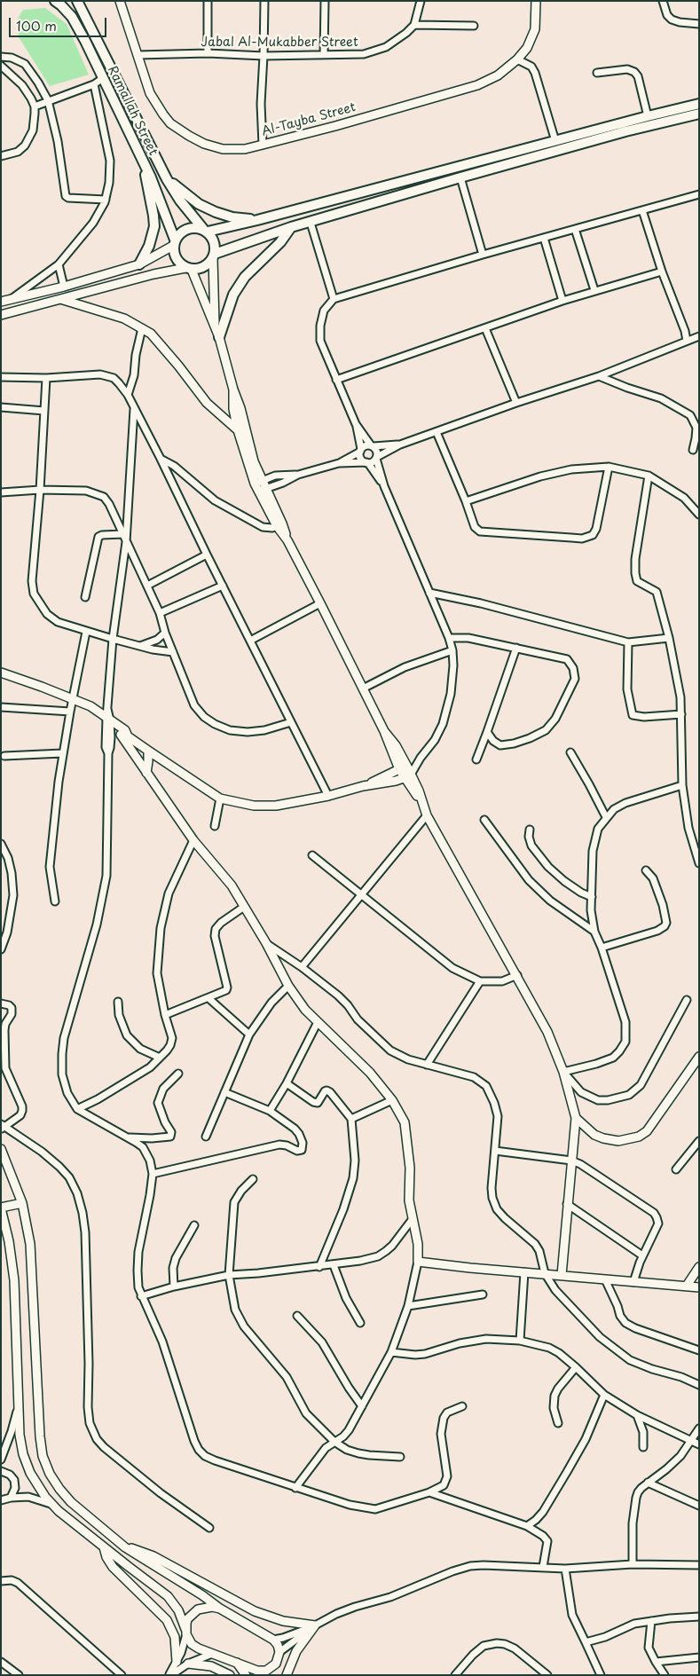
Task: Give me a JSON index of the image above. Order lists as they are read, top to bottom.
{
  "streets": {
    "main road": ["Ramallah Street"],
    "street": ["Jabal Al-Mukabber Street", "Al-Tayba Street"]
  },
  "crossings": [
    ["Jabal Al-Mukabber Street", "Al-Tayba Street"]
  ],
  "scale_bar": "100 m"
}
